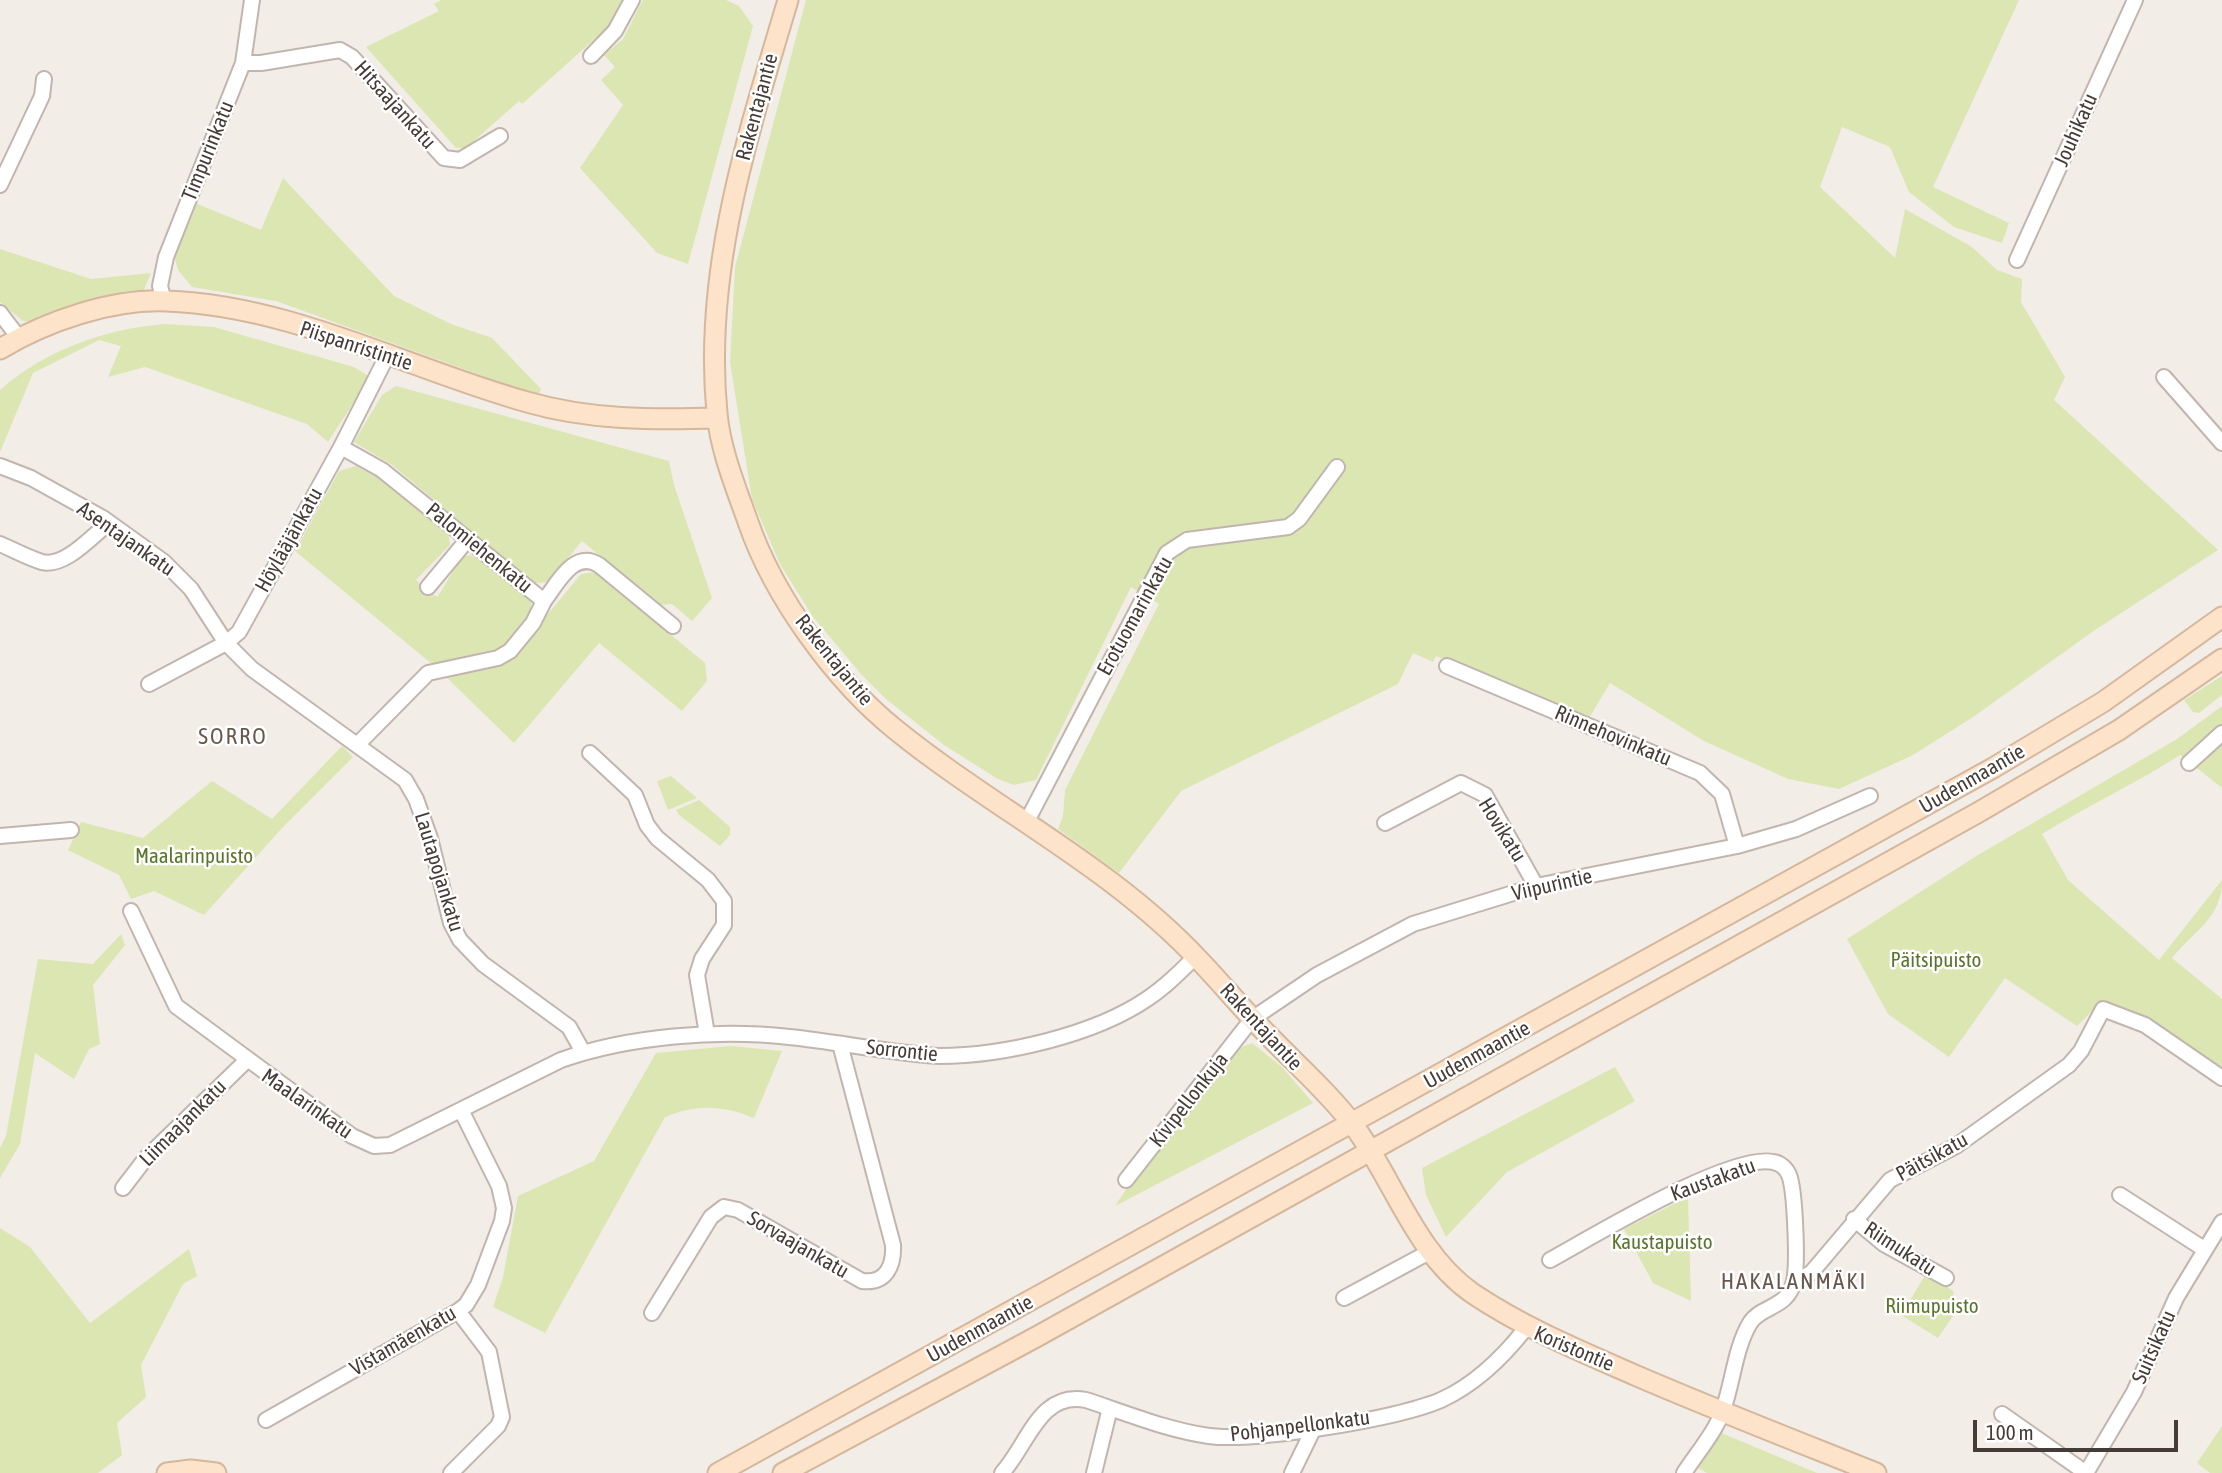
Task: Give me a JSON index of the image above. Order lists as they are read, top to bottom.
{
  "streets": {
    "main road": [
      "Rakentajantie",
      "Piispanristintie",
      "Uudenmaantie",
      "Koristontie"
    ],
    "street": [
      "Hitsaajankatu",
      "Jouhikatu",
      "Timpurinkatu",
      "Asentajankatu",
      "Höylääjänkatu",
      "Palomiehenkatu",
      "Erotuomarinkatu",
      "Rinnehovinkatu",
      "Hovikatu",
      "Lautapojankatu",
      "Viipurintie",
      "Sorrontie",
      "Kivipellonkuja",
      "Maalarinkatu",
      "Liimaajankatu",
      "Päitsikatu",
      "Kaustakatu",
      "Sorvaajankatu",
      "Riimukatu",
      "Vistamäenkatu",
      "Suitsikatu",
      "Pohjanpellonkatu"
    ]
  },
  "crossings": [
    ["Hitsaajankatu", "Timpurinkatu"],
    ["Rakentajantie", "Piispanristintie"],
    ["Rakentajantie", "Erotuomarinkatu"],
    ["Rakentajantie", "Uudenmaantie"],
    ["Rakentajantie", "Viipurintie"],
    ["Rakentajantie", "Sorrontie"],
    ["Rakentajantie", "Kivipellonkuja"],
    ["Rakentajantie", "Koristontie"],
    ["Timpurinkatu", "Piispanristintie"],
    ["Piispanristintie", "Höylääjänkatu"],
    ["Asentajankatu", "Höylääjänkatu"],
    ["Asentajankatu", "Lautapojankatu"],
    ["Höylääjänkatu", "Palomiehenkatu"],
    ["Höylääjänkatu", "Lautapojankatu"],
    ["Rinnehovinkatu", "Viipurintie"],
    ["Uudenmaantie", "Koristontie"],
    ["Hovikatu", "Viipurintie"],
    ["Lautapojankatu", "Sorrontie"],
    ["Lautapojankatu", "Maalarinkatu"],
    ["Viipurintie", "Kivipellonkuja"],
    ["Sorrontie", "Maalarinkatu"],
    ["Sorrontie", "Sorvaajankatu"],
    ["Maalarinkatu", "Liimaajankatu"],
    ["Maalarinkatu", "Vistamäenkatu"],
    ["Päitsikatu", "Kaustakatu"],
    ["Päitsikatu", "Riimukatu"],
    ["Koristontie", "Pohjanpellonkatu"]
  ],
  "districts": ["SORRO", "HAKALANMÄKI"],
  "parks": [
    "Maalarinpuisto",
    "Päitsipuisto",
    "Kaustapuisto",
    "Riimupuisto"
  ],
  "scale_bar": "100 m"
}
